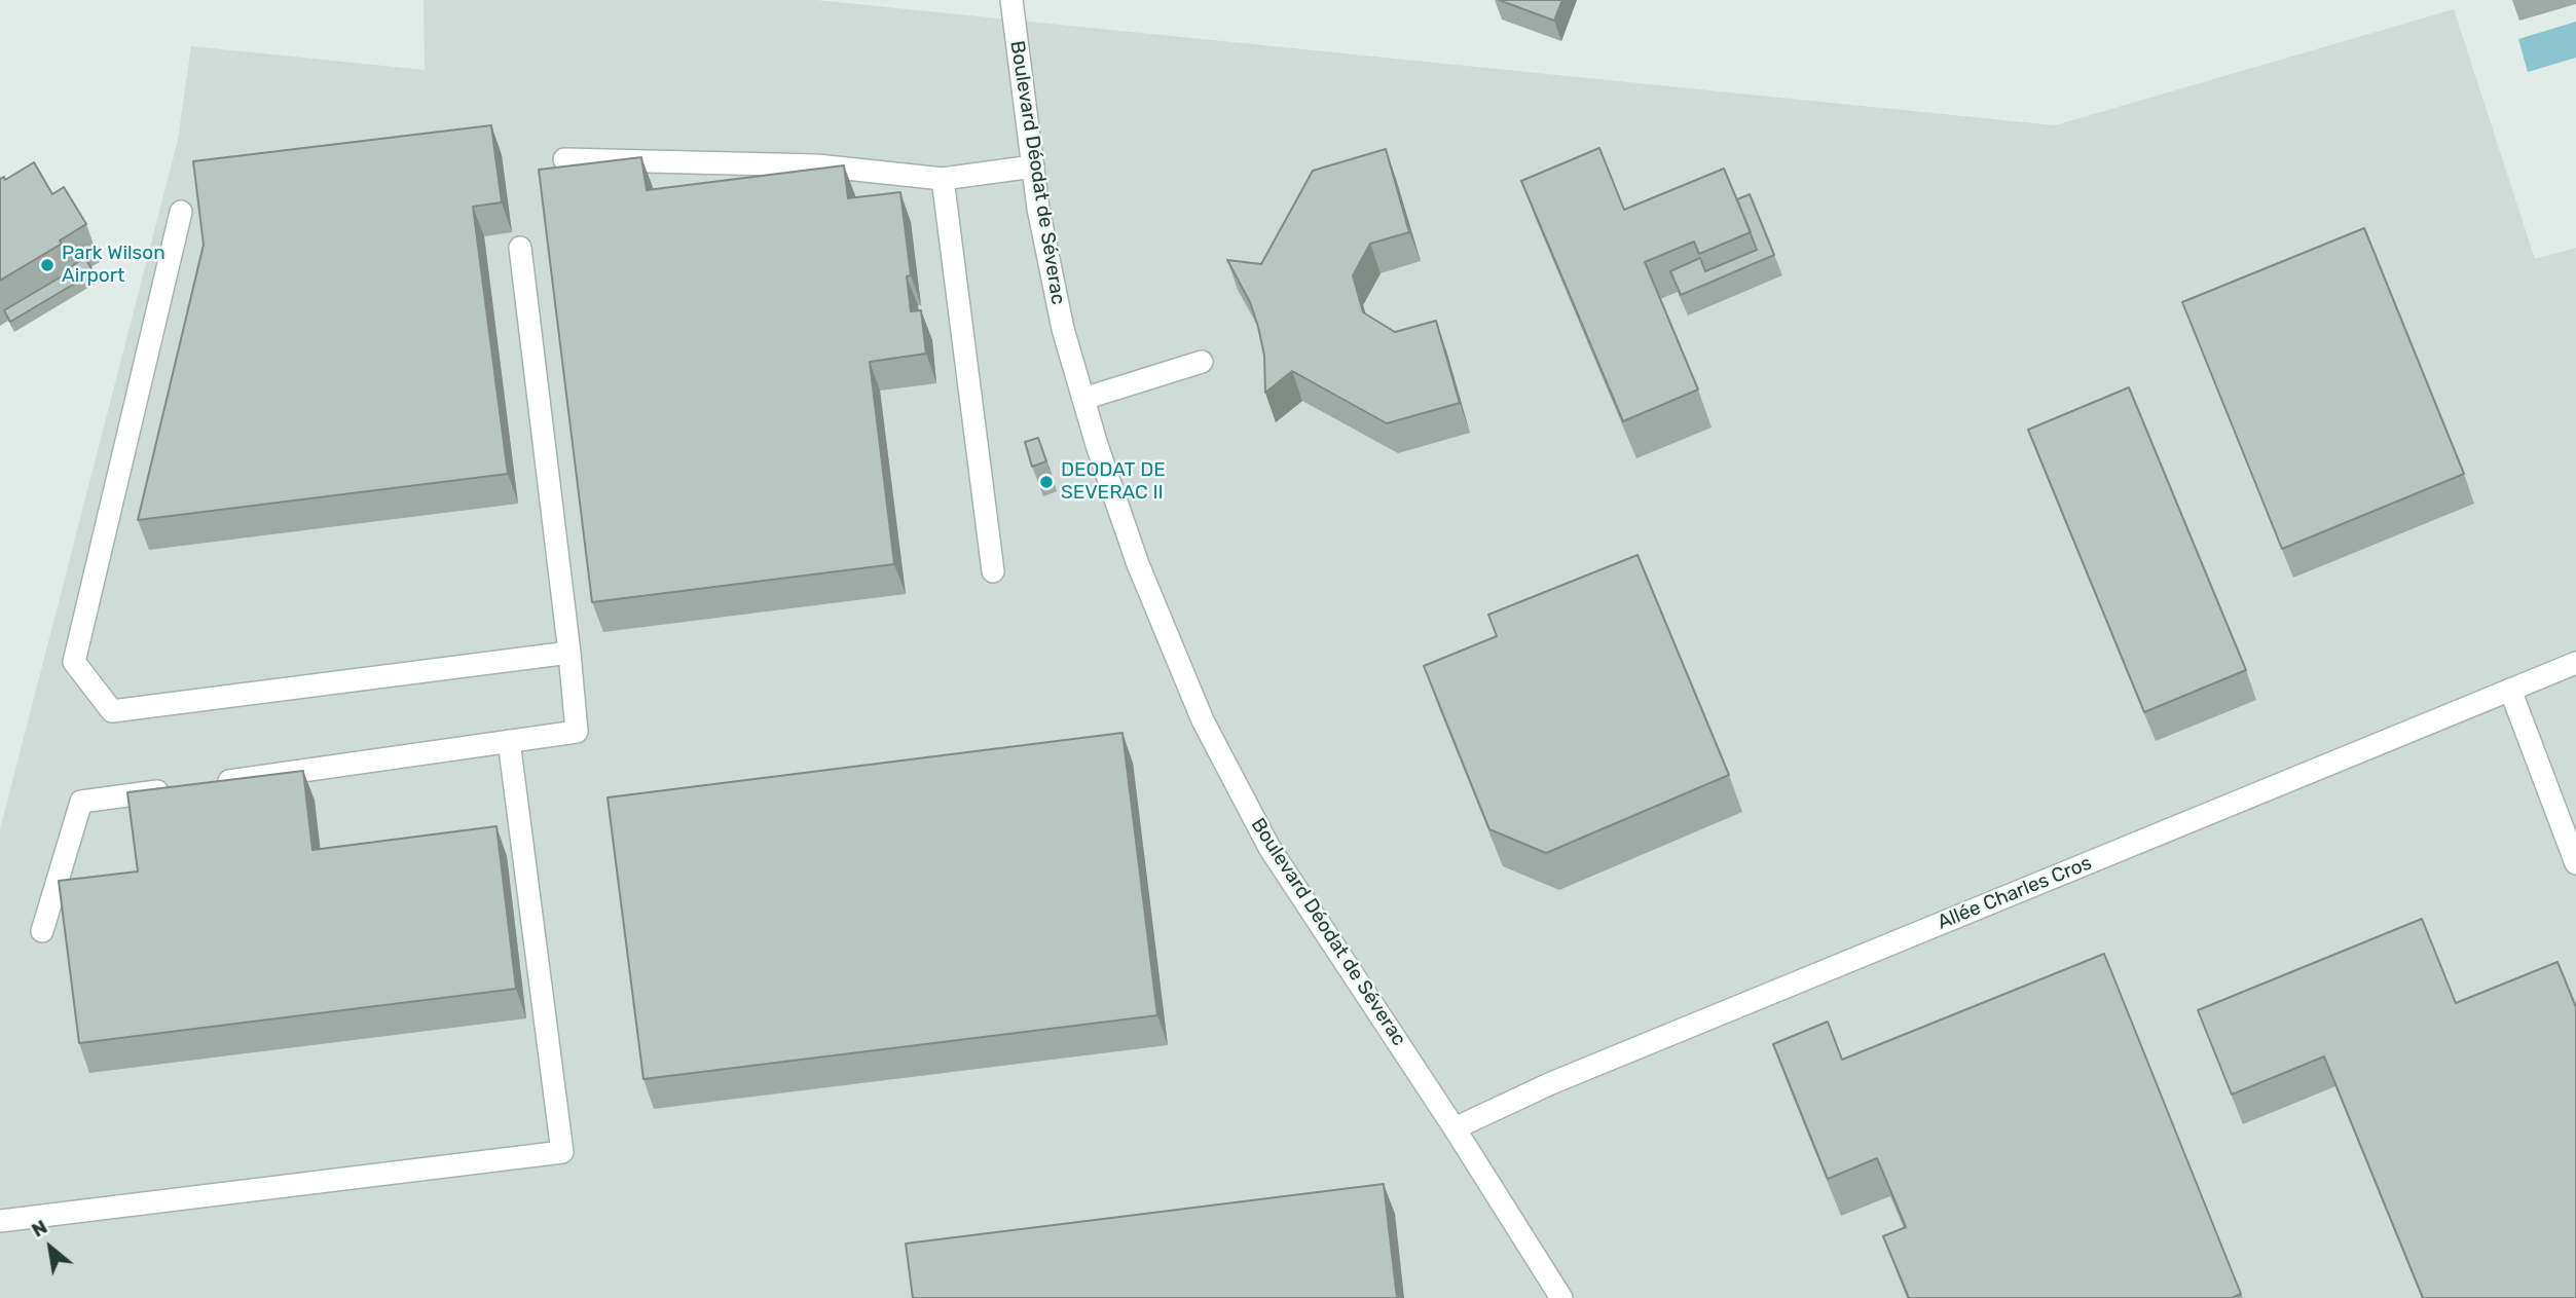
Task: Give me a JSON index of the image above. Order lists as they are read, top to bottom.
{
  "streets": {
    "street": ["Boulevard Déodat de Séverac", "Allée Charles Cros"]
  },
  "crossings": [
    ["Boulevard Déodat de Séverac", "Allée Charles Cros"]
  ],
  "places": ["Park Wilson Airport", "DEODAT DE SEVERAC II"],
  "north": "top left"
}
